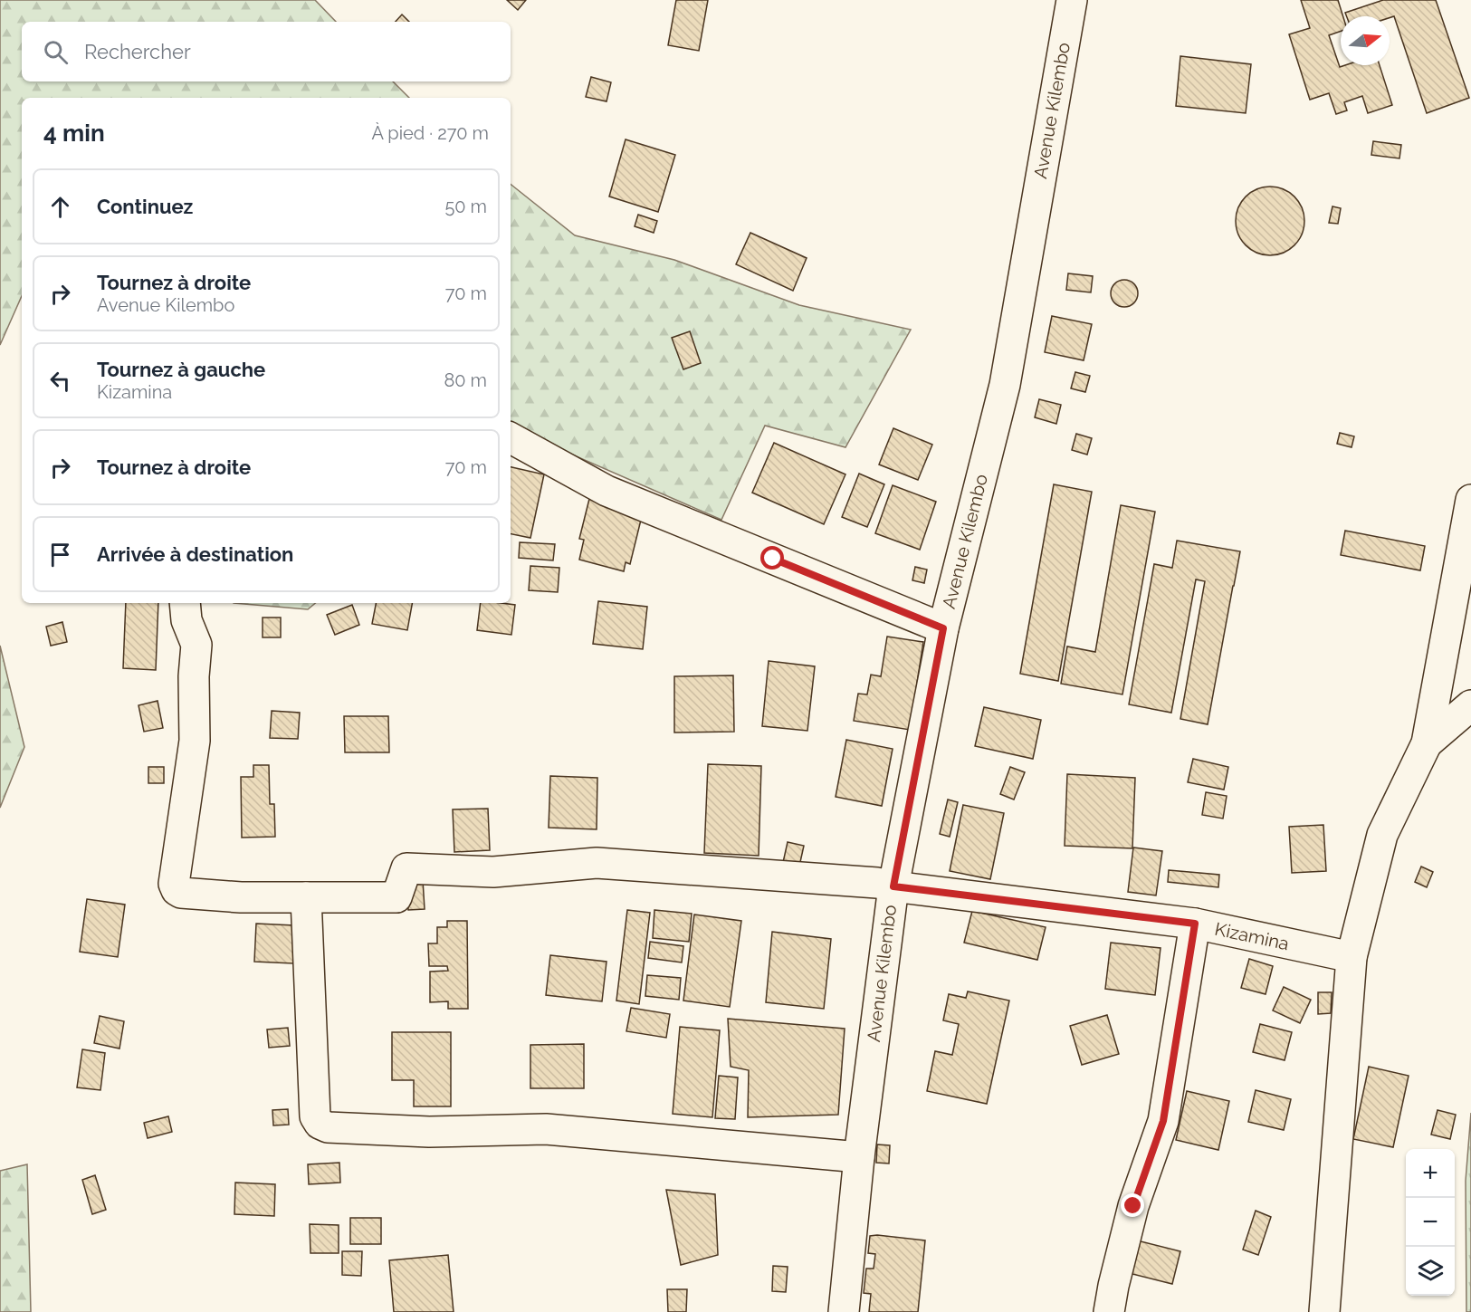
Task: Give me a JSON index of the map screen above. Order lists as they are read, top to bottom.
{
  "streets": {
    "street": ["Avenue Kilembo", "Kizamina"]
  },
  "crossings": [
    ["Avenue Kilembo", "Kizamina"]
  ],
  "north": "right",
  "page": {
    "search": "Rechercher",
    "heading": ["4 min", "À pied · 270 m"],
    "list": [
      ["Continuez", "50 m"],
      ["Tournez à droite", "Avenue Kilembo", "70 m"],
      ["Tournez à gauche", "Kizamina", "80 m"],
      ["Tournez à droite", "70 m"],
      "Arrivée à destination"
    ],
    "map_buttons": ["+", "−"]
  }
}
